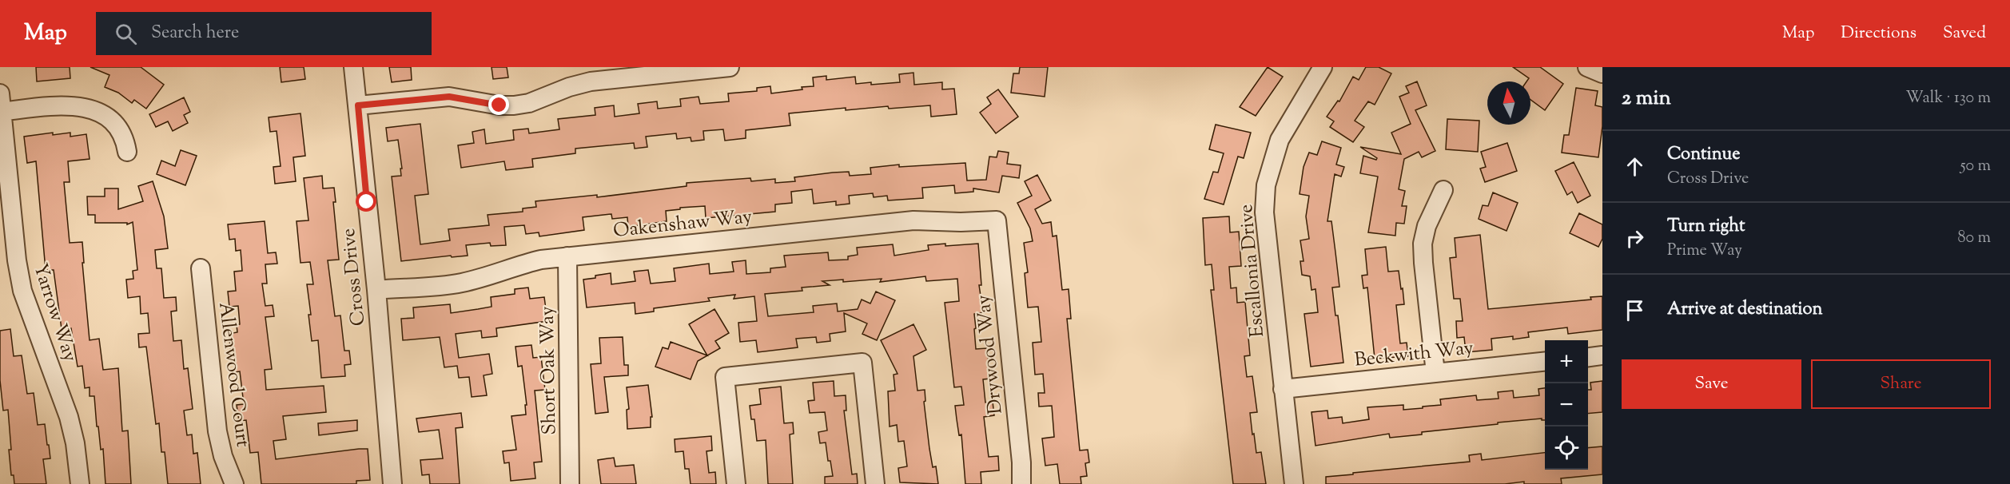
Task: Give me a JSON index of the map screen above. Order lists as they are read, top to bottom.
{
  "streets": {
    "street": [
      "Oakenshaw Way",
      "Escallonia Drive",
      "Cross Drive",
      "Yarrow Way",
      "Beckwith Way",
      "Drywood Way",
      "Short Oak Way",
      "Allenwood Court"
    ]
  },
  "crossings": [
    ["Oakenshaw Way", "Cross Drive"],
    ["Oakenshaw Way", "Drywood Way"],
    ["Oakenshaw Way", "Short Oak Way"],
    ["Escallonia Drive", "Beckwith Way"]
  ],
  "north": "top",
  "page": {
    "header": "Map",
    "search": "Search here",
    "nav": ["Map", "Directions", "Saved"],
    "heading": ["2 min", "Walk · 130 m"],
    "list": [
      ["Continue", "Cross Drive", "50 m"],
      ["Turn right", "Prime Way", "80 m"],
      "Arrive at destination"
    ],
    "map_buttons": ["+", "−"],
    "buttons": ["Save", "Share"]
  }
}
